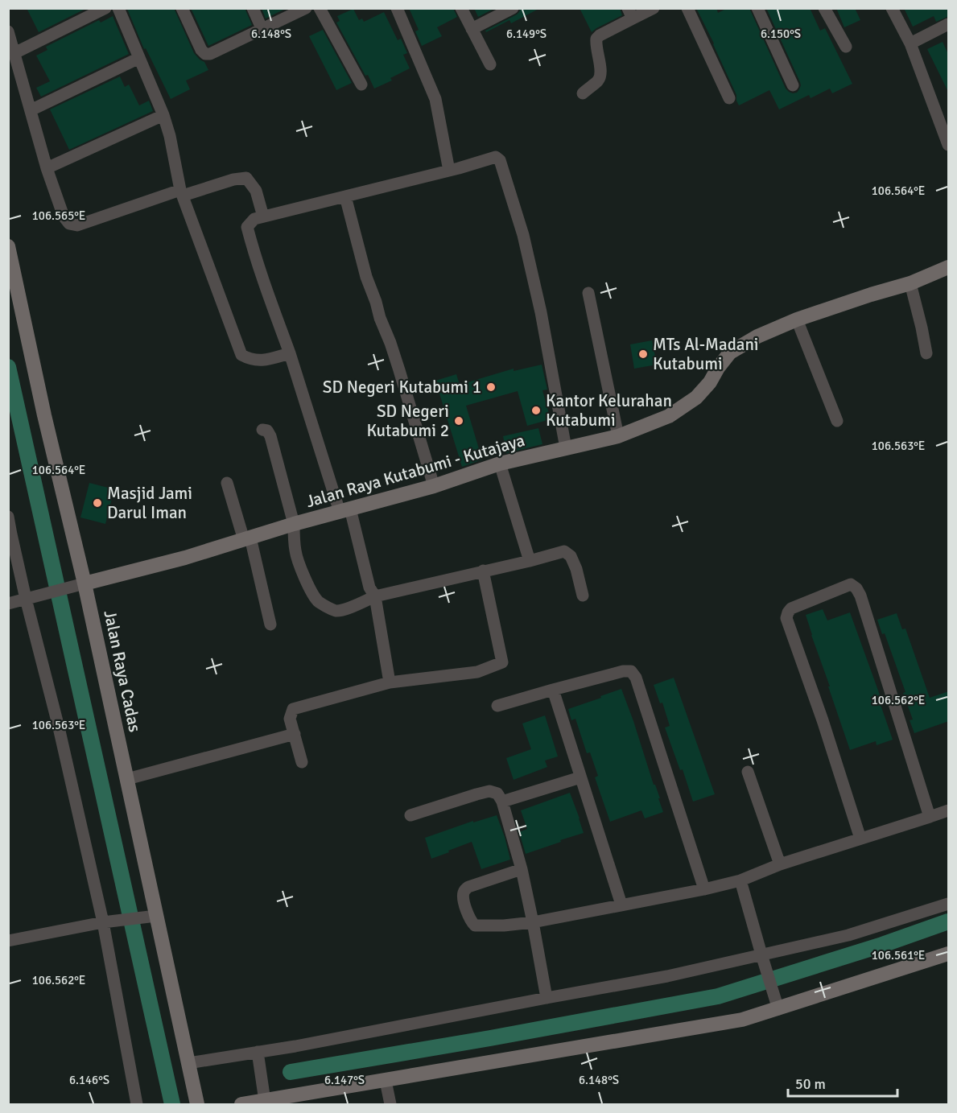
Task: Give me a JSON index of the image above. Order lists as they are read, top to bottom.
{
  "streets": {
    "street": ["Jalan Raya Kutabumi - Kutajaya", "Jalan Raya Cadas"]
  },
  "crossings": [
    ["Jalan Raya Kutabumi - Kutajaya", "Jalan Raya Cadas"]
  ],
  "places": [
    "MTs Al-Madani Kutabumi",
    "SD Negeri Kutabumi 1",
    "Kantor Kelurahan Kutabumi",
    "SD Negeri Kutabumi 2",
    "Masjid Jami Darul Iman"
  ],
  "scale_bar": "50 m",
  "coordinates": [
    "6.148°S",
    "6.149°S",
    "6.150°S",
    "106.564°E",
    "106.565°E",
    "106.563°E",
    "106.562°E",
    "106.561°E",
    "6.146°S",
    "6.147°S"
  ]
}
